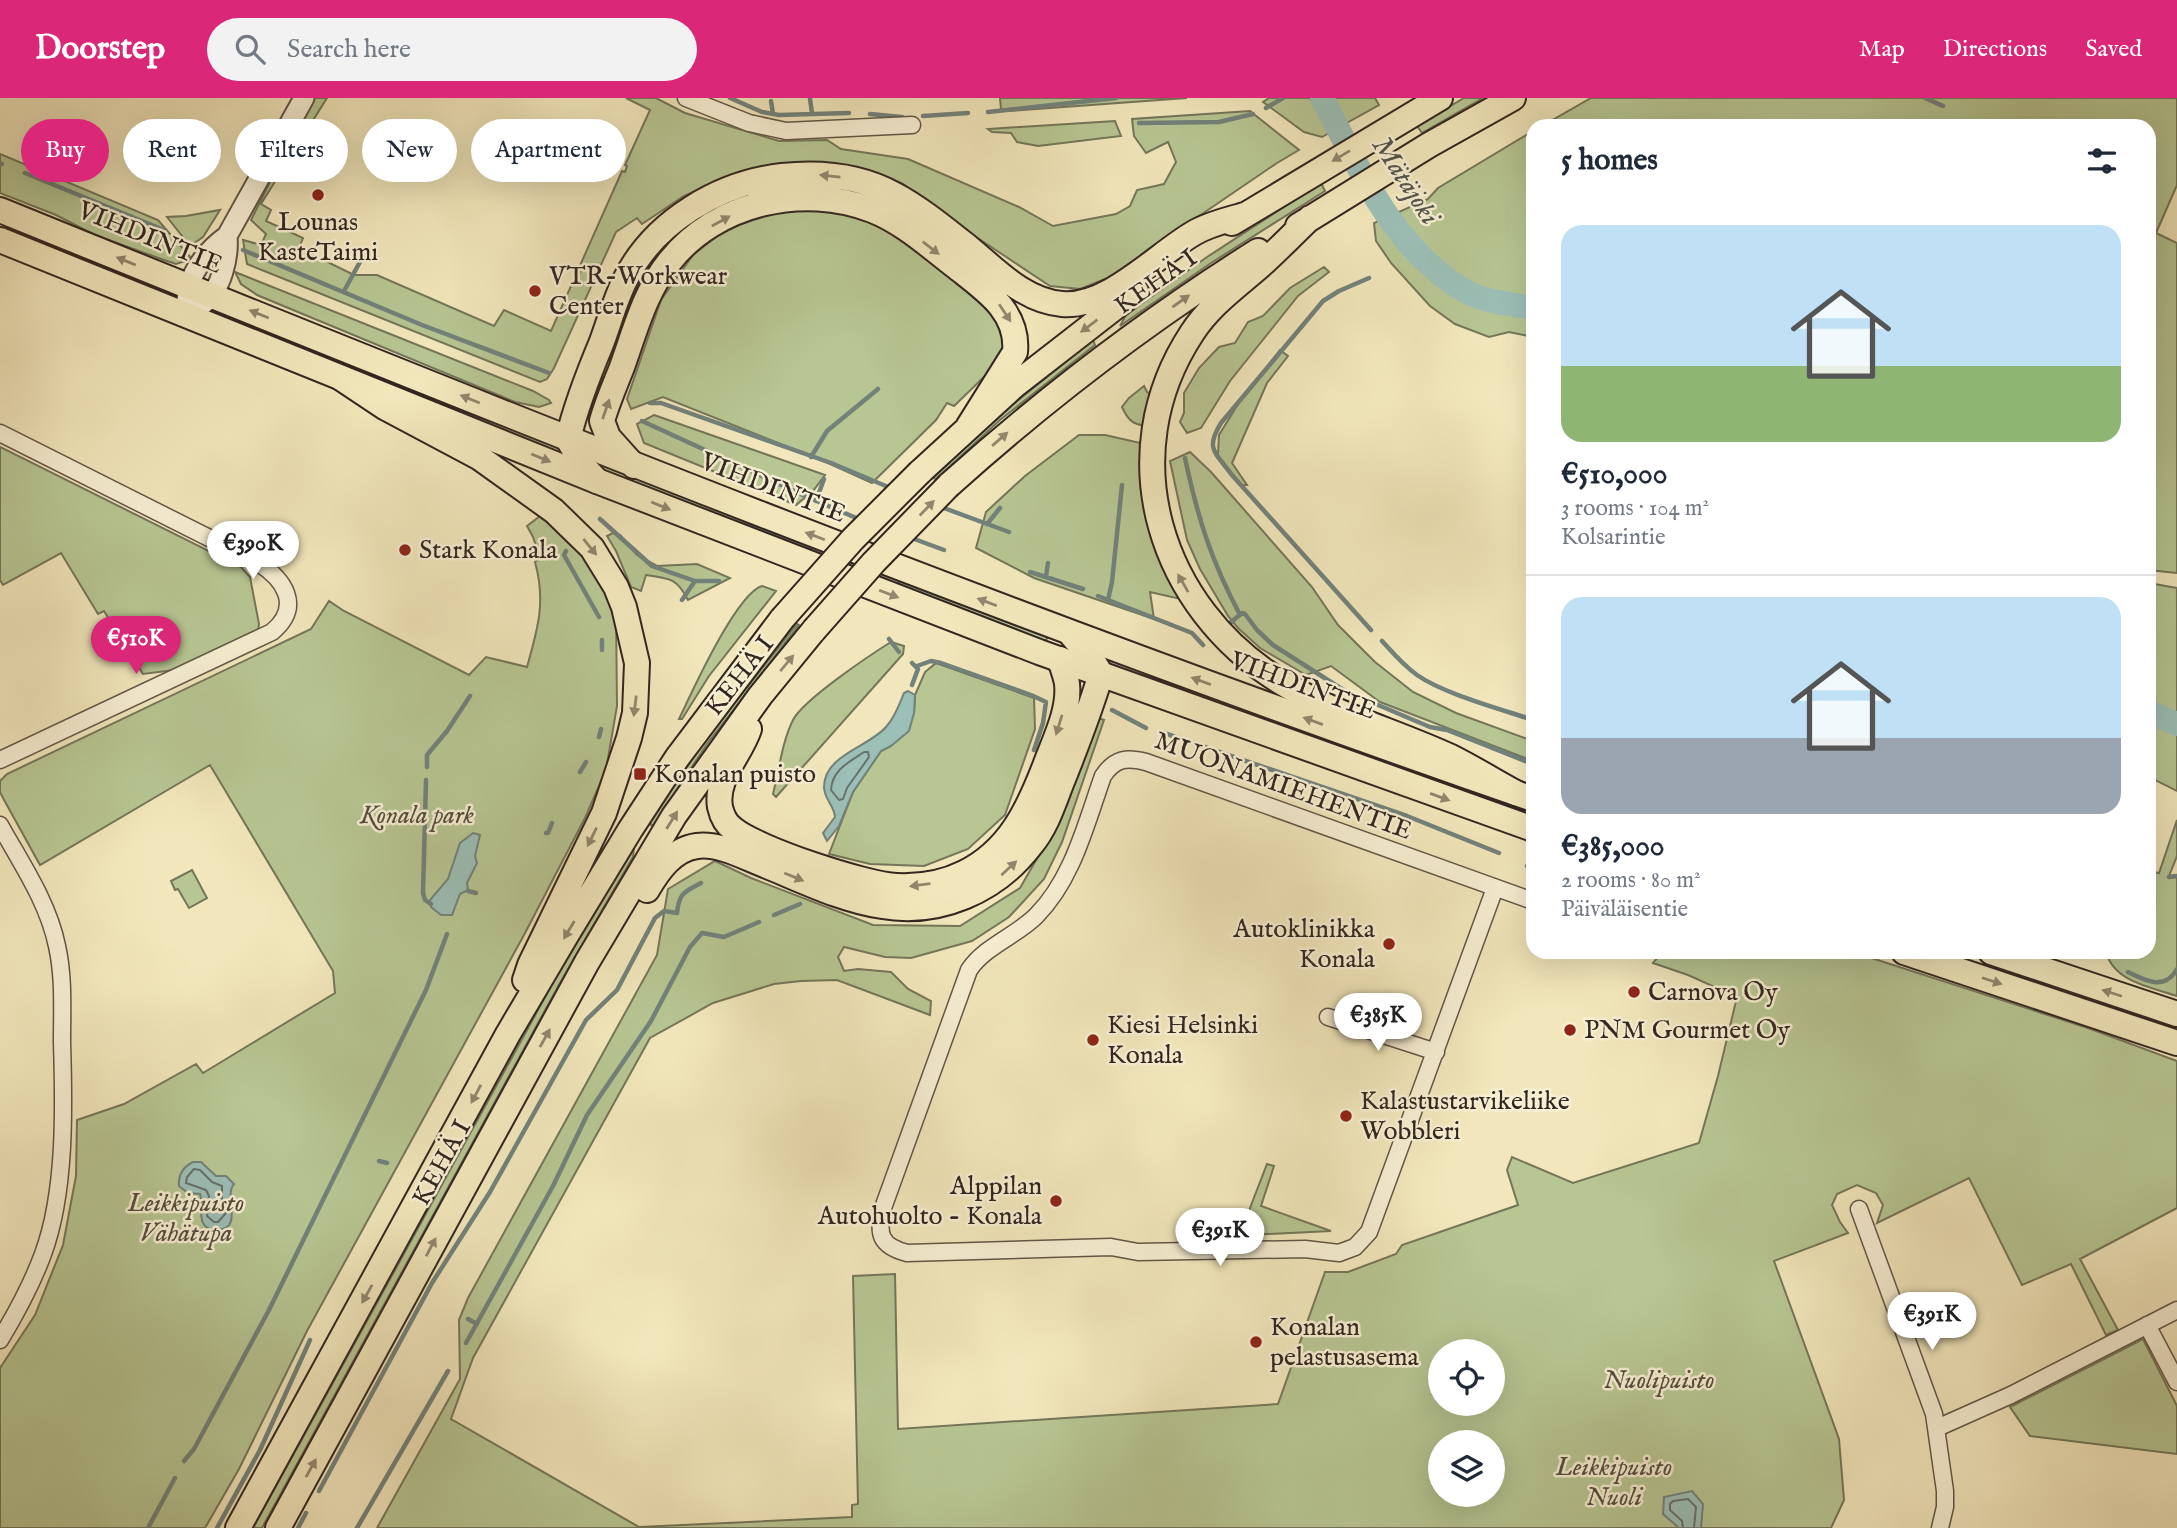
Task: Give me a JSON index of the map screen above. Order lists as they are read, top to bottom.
{
  "streets": {
    "main road": ["VIHDINTIE", "KEHÄ I"],
    "street": ["MUONAMIEHENTIE"]
  },
  "water": ["Mätäjoki"],
  "parks": [
    "Konala park",
    "Leikkipuisto Vähätupa",
    "Nuolipuisto",
    "Leikkipuisto Nuoli"
  ],
  "places": {
    "other": [
      "Lounas KasteTaimi",
      "VTR-Workwear Center",
      "Stark Konala",
      "Autoklinikka Konala",
      "Carnova Oy",
      "PNM Gourmet Oy",
      "Kiesi Helsinki Konala",
      "Kalastustarvikeliike Wobbleri",
      "Alppilan Autohuolto - Konala",
      "Konalan pelastusasema"
    ],
    "transit": ["Konalan puisto"]
  },
  "page": {
    "header": "Doorstep",
    "search": "Search here",
    "nav": ["Map", "Directions", "Saved"],
    "chip": [
      "Buy",
      "Rent",
      "Filters",
      "New",
      "Apartment"
    ],
    "heading": "5 homes",
    "list": [
      {
        "name": "€510,000",
        "note": "3 rooms · 104 m² · Kolsarintie"
      },
      {
        "name": "€385,000",
        "note": "2 rooms · 80 m² · Päiväläisentie"
      }
    ],
    "price": [
      "€390K",
      "€510K",
      "€385K",
      "€391K",
      "€391K"
    ]
  }
}
